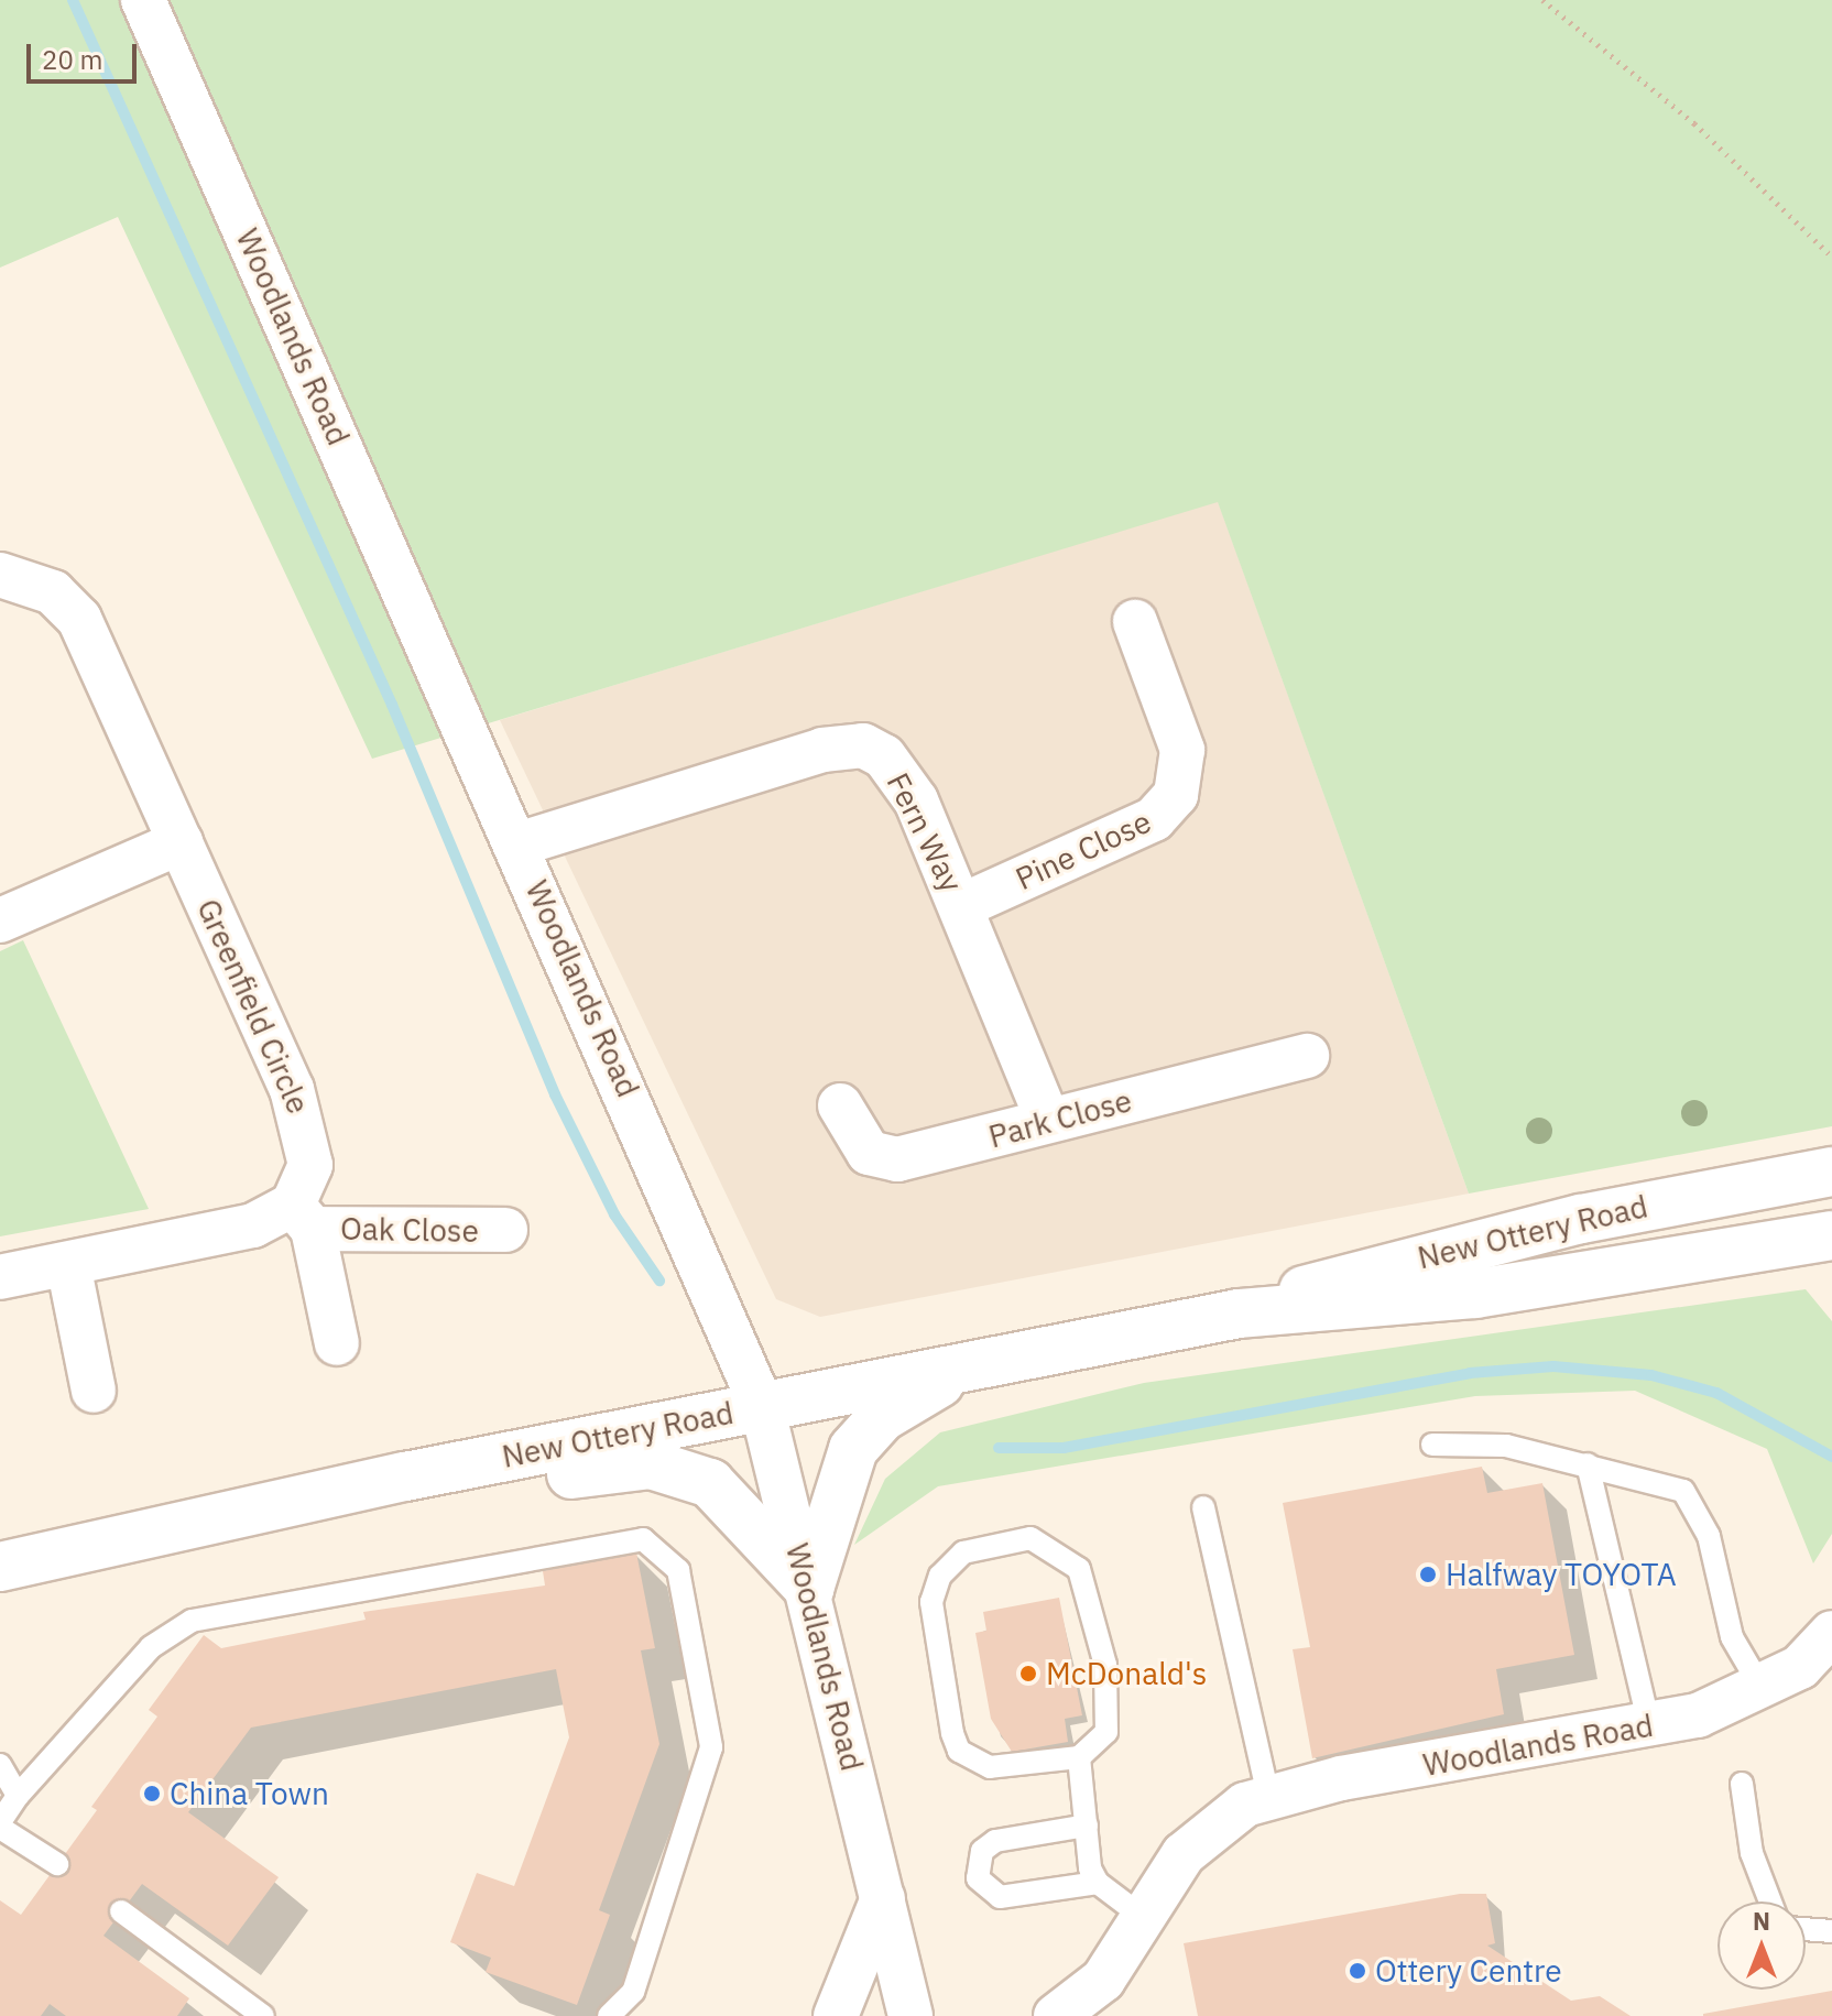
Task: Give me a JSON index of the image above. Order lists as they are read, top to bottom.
{
  "streets": {
    "main road": ["New Ottery Road"],
    "street": [
      "Woodlands Road",
      "Fern Way",
      "Pine Close",
      "Greenfield Circle",
      "Park Close",
      "Oak Close"
    ]
  },
  "crossings": [
    ["Woodlands Road", "Fern Way"],
    ["Woodlands Road", "New Ottery Road"],
    ["Fern Way", "Pine Close"],
    ["Fern Way", "Park Close"],
    ["Greenfield Circle", "Oak Close"]
  ],
  "places": [
    "Halfway TOYOTA",
    "McDonald's",
    "China Town",
    "Ottery Centre"
  ],
  "scale_bar": "20 m",
  "north": "top"
}
